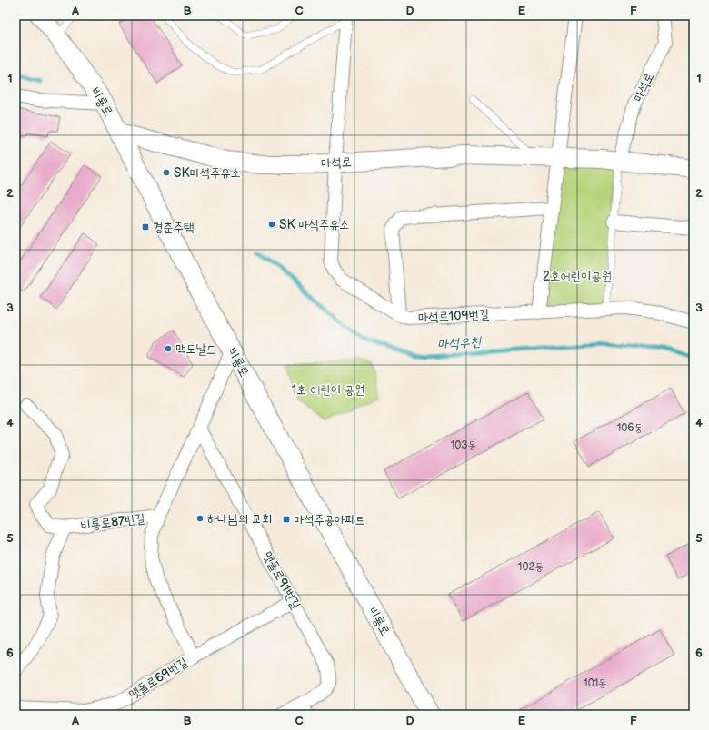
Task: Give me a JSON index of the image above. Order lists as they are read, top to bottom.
{
  "streets": {
    "main road": ["마석로", "비룡로"],
    "street": [
      "마석로109번길",
      "비룡로87번길",
      "맷돌로91번길",
      "맷돌로69번길"
    ]
  },
  "crossings": [
    ["마석로", "비룡로"],
    ["마석로", "마석로109번길"],
    ["비룡로", "비룡로87번길"],
    ["비룡로87번길", "맷돌로91번길"],
    ["비룡로87번길", "맷돌로69번길"],
    ["맷돌로91번길", "맷돌로69번길"]
  ],
  "water": ["마석우천"],
  "parks": ["2호어린이공원", "1호 어린이 공원"],
  "places": {
    "other": [
      "SK마석주유소",
      "SK 마석주유소",
      "맥도날드",
      "하나님의 교회"
    ],
    "transit": ["경춘주택", "마석주공아파트"]
  },
  "house_numbers": [
    "106동",
    "103동",
    "102동",
    "101동"
  ],
  "grid": {
    "columns": [
      "A",
      "B",
      "C",
      "D",
      "E",
      "F"
    ],
    "rows": [
      "1",
      "2",
      "3",
      "4",
      "5",
      "6"
    ]
  }
}
